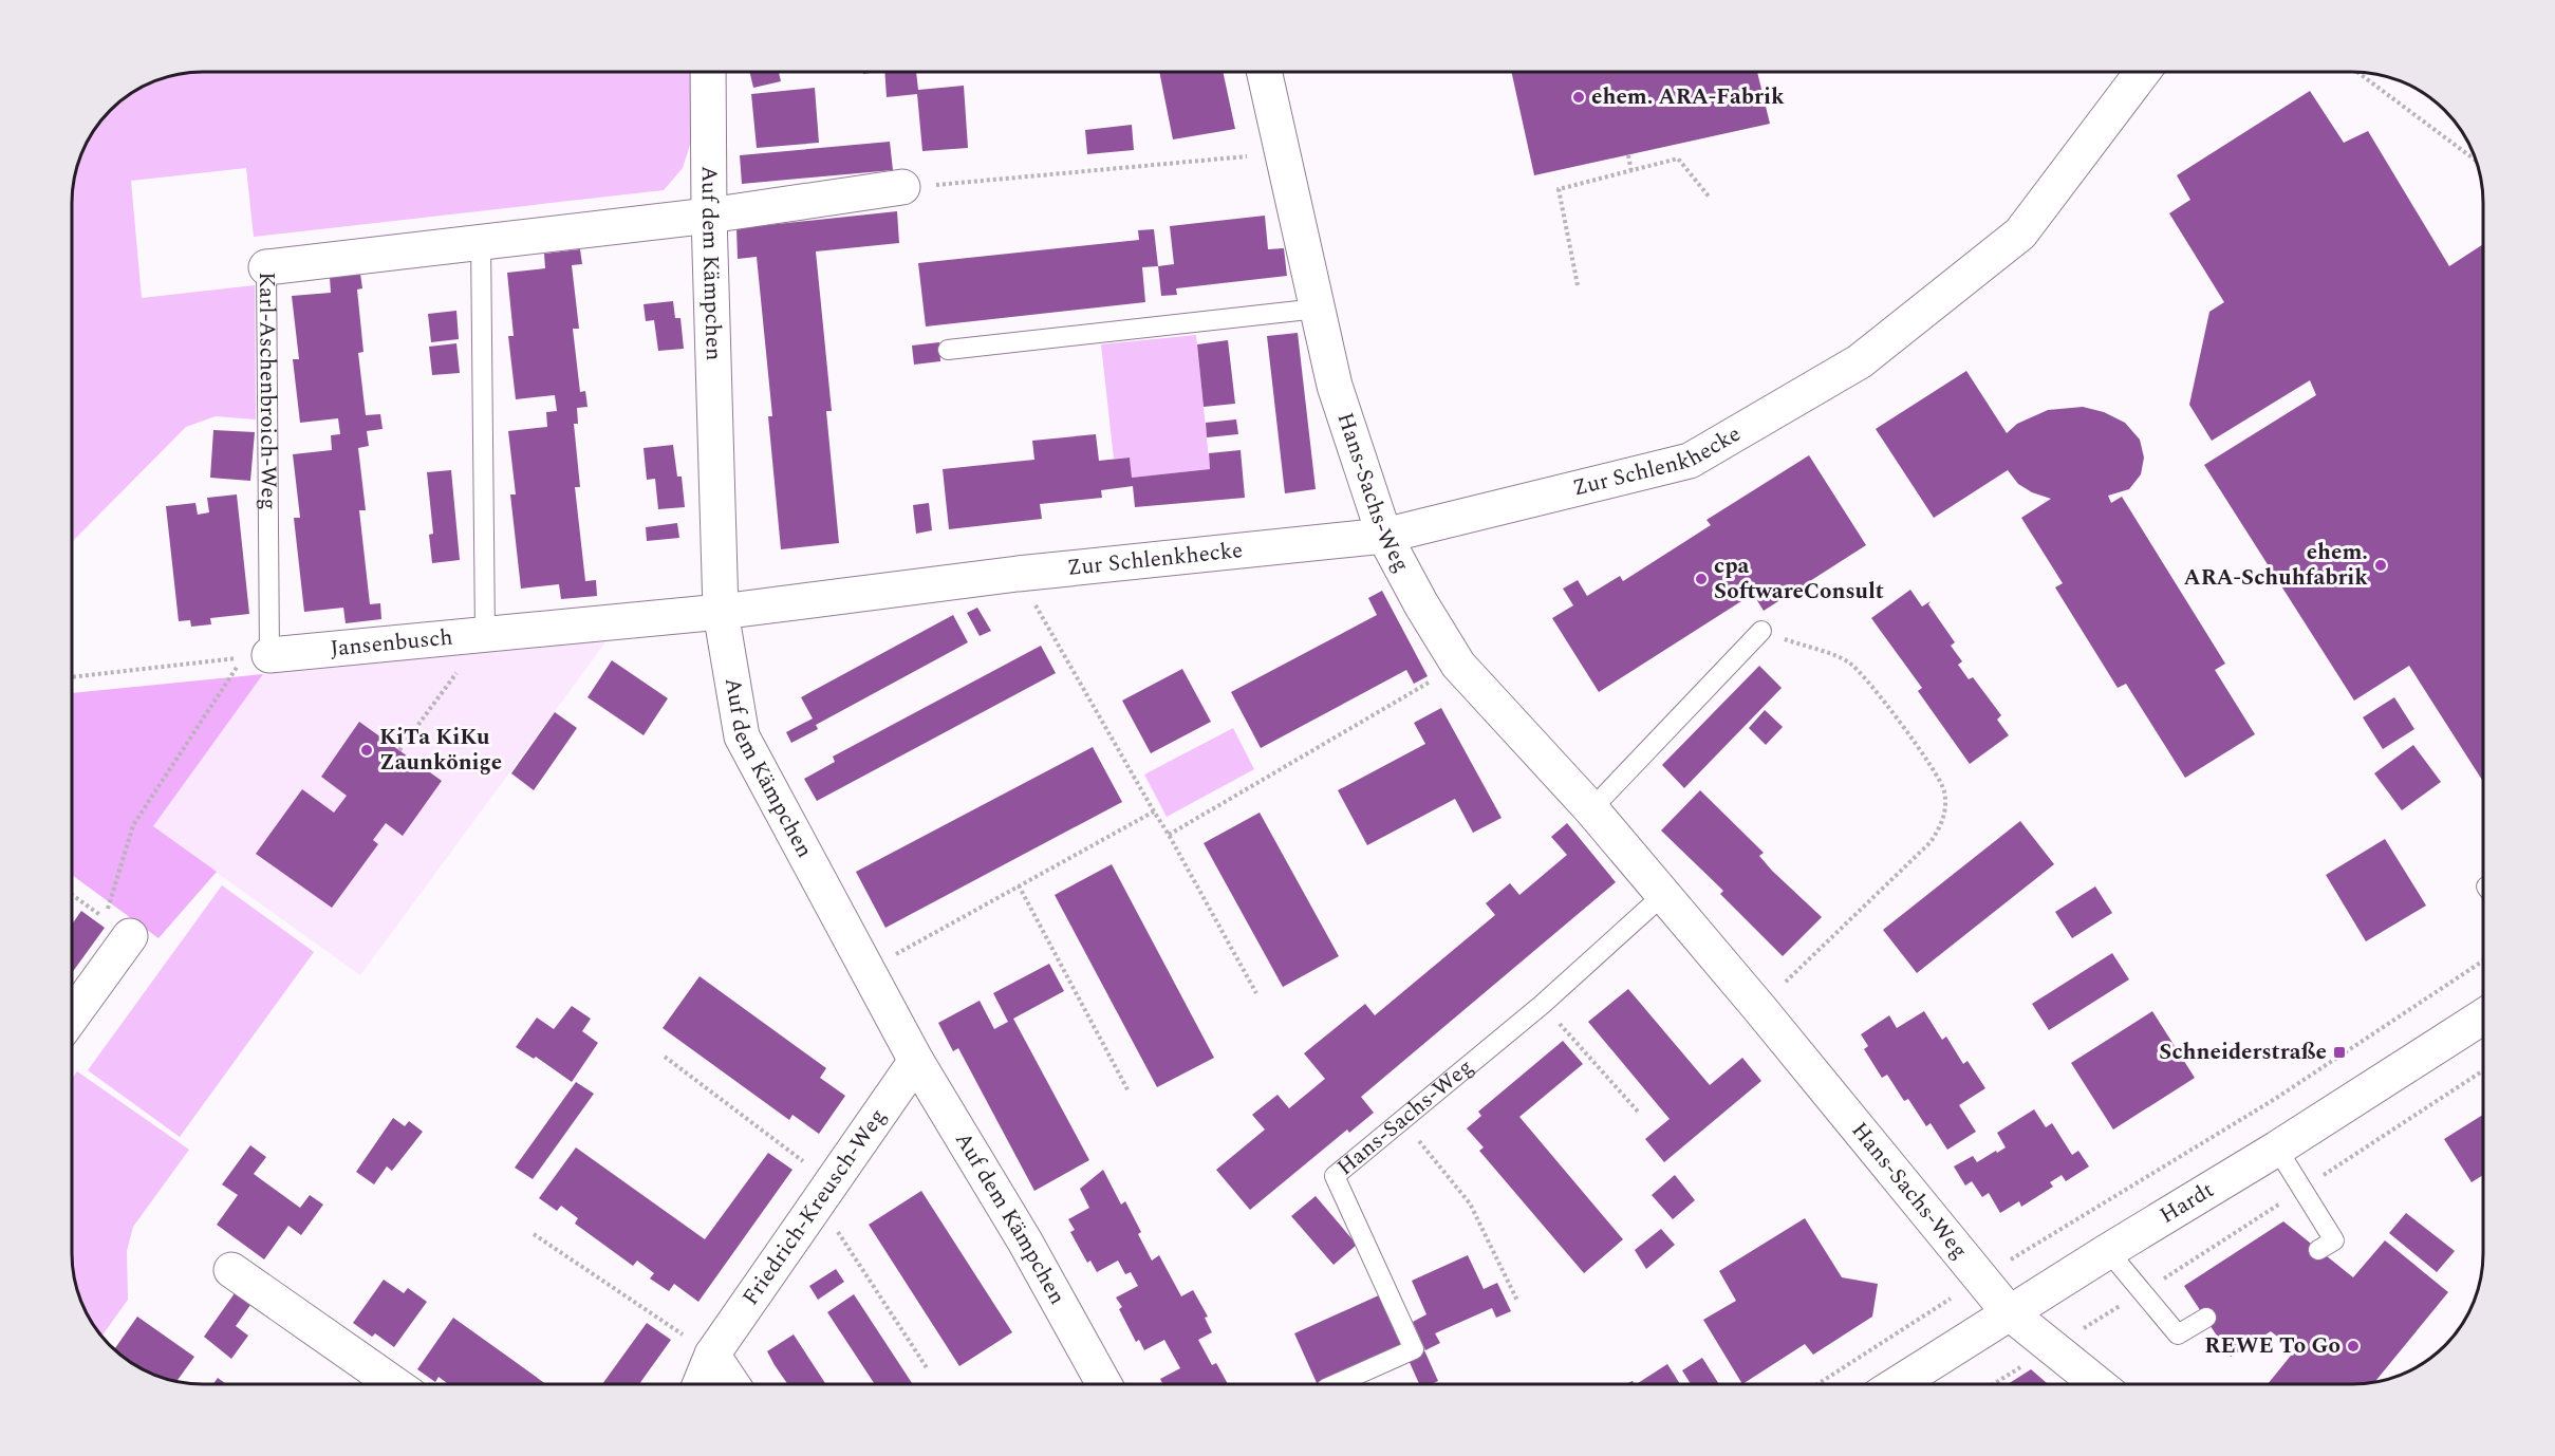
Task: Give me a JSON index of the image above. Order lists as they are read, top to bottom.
{
  "streets": {
    "street": [
      "Auf dem Kämpchen",
      "Karl-Aschenbroich-Weg",
      "Zur Schlenkhecke",
      "Hans-Sachs-Weg",
      "Jansenbusch",
      "Hardt",
      "Friedrich-Kreusch-Weg"
    ]
  },
  "crossings": [
    ["Auf dem Kämpchen", "Karl-Aschenbroich-Weg"],
    ["Auf dem Kämpchen", "Zur Schlenkhecke"],
    ["Auf dem Kämpchen", "Jansenbusch"],
    ["Auf dem Kämpchen", "Friedrich-Kreusch-Weg"],
    ["Karl-Aschenbroich-Weg", "Jansenbusch"],
    ["Zur Schlenkhecke", "Hans-Sachs-Weg"],
    ["Zur Schlenkhecke", "Jansenbusch"],
    ["Hans-Sachs-Weg", "Hardt"]
  ],
  "places": {
    "other": [
      "ehem. ARA-Fabrik",
      "ehem. ARA-Schuhfabrik",
      "cpa SoftwareConsult",
      "KiTa KiKu Zaunkönige",
      "REWE To Go"
    ],
    "transit": ["Schneiderstraße"]
  }
}
